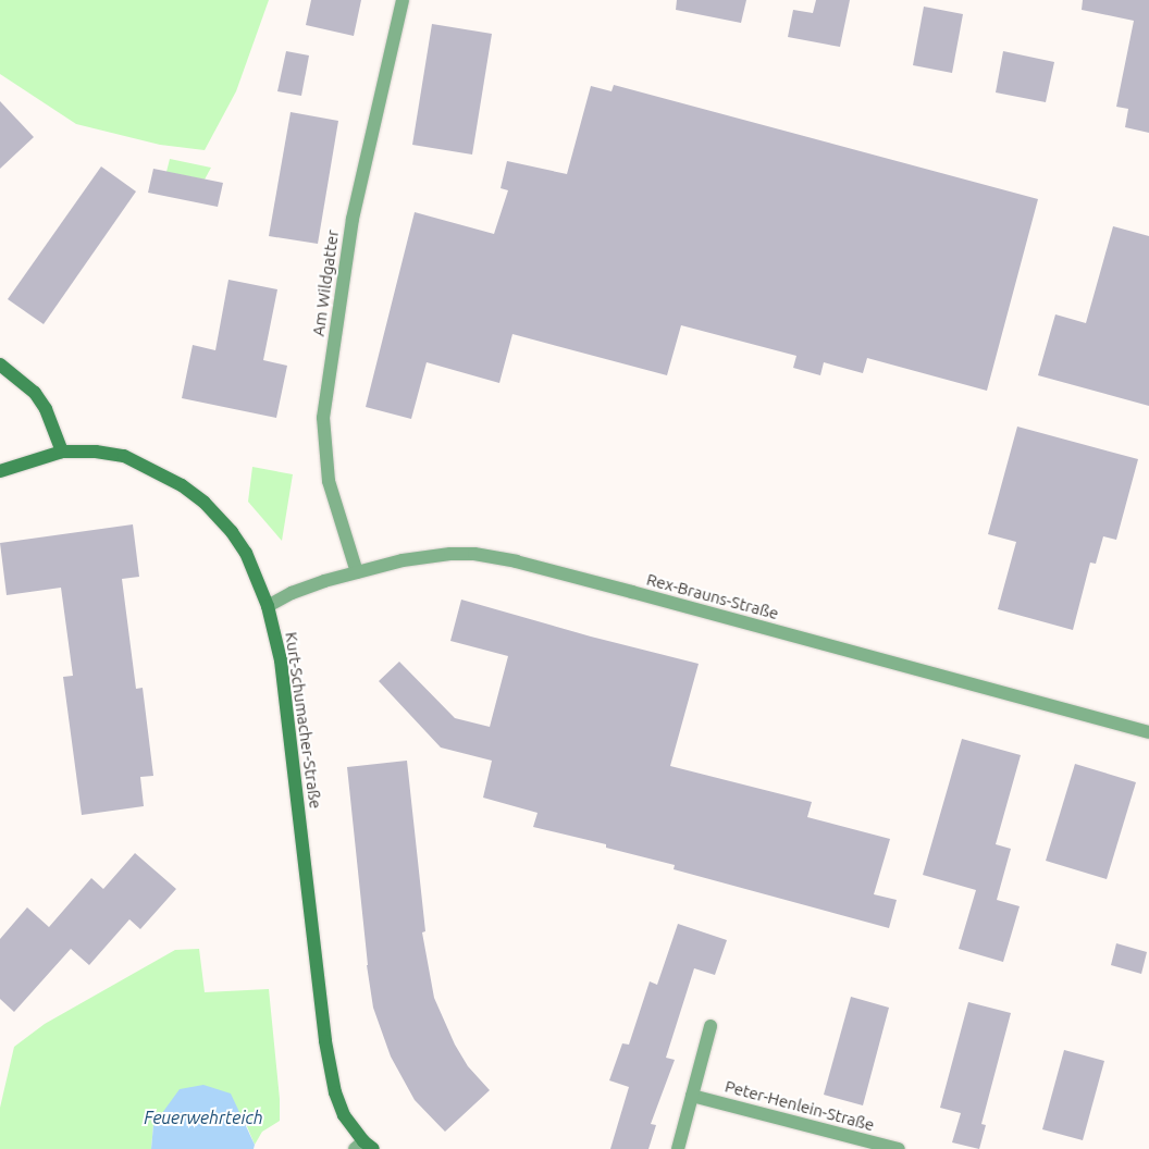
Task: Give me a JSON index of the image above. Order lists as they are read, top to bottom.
{
  "streets": {
    "main road": ["Kurt-Schumacher-Straße"],
    "street": ["Am Wildgatter", "Rex-Brauns-Straße", "Peter-Henlein-Straße"]
  },
  "crossings": [
    ["Am Wildgatter", "Rex-Brauns-Straße"],
    ["Rex-Brauns-Straße", "Kurt-Schumacher-Straße"]
  ],
  "water": ["Feuerwehrteich"]
}
